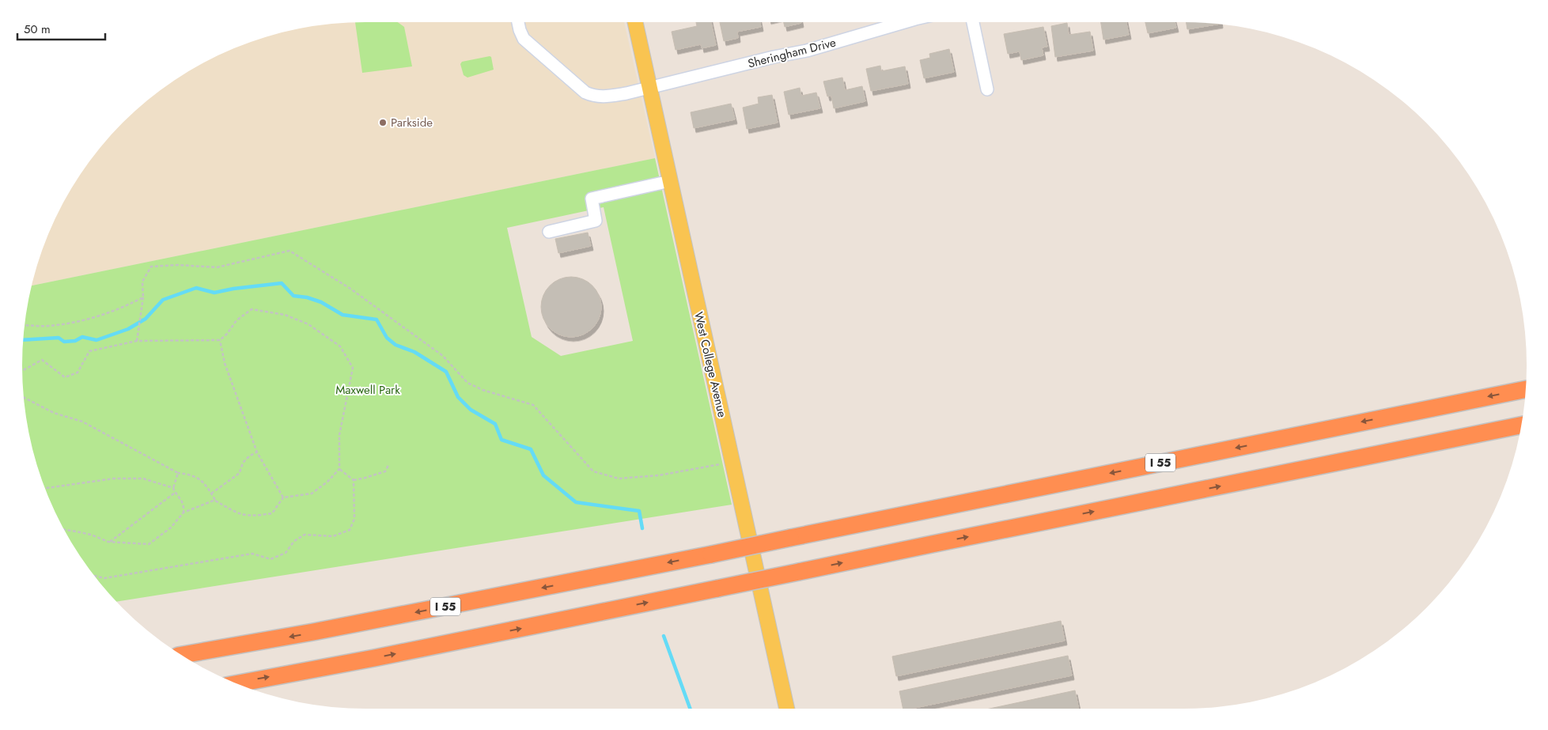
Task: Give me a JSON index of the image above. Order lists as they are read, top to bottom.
{
  "streets": {
    "highway": ["I 55"],
    "main road": ["West College Avenue"],
    "street": ["Sheringham Drive"]
  },
  "crossings": [
    ["Sheringham Drive", "West College Avenue"]
  ],
  "parks": ["Maxwell Park"],
  "places": ["Parkside"],
  "scale_bar": "50 m"
}
